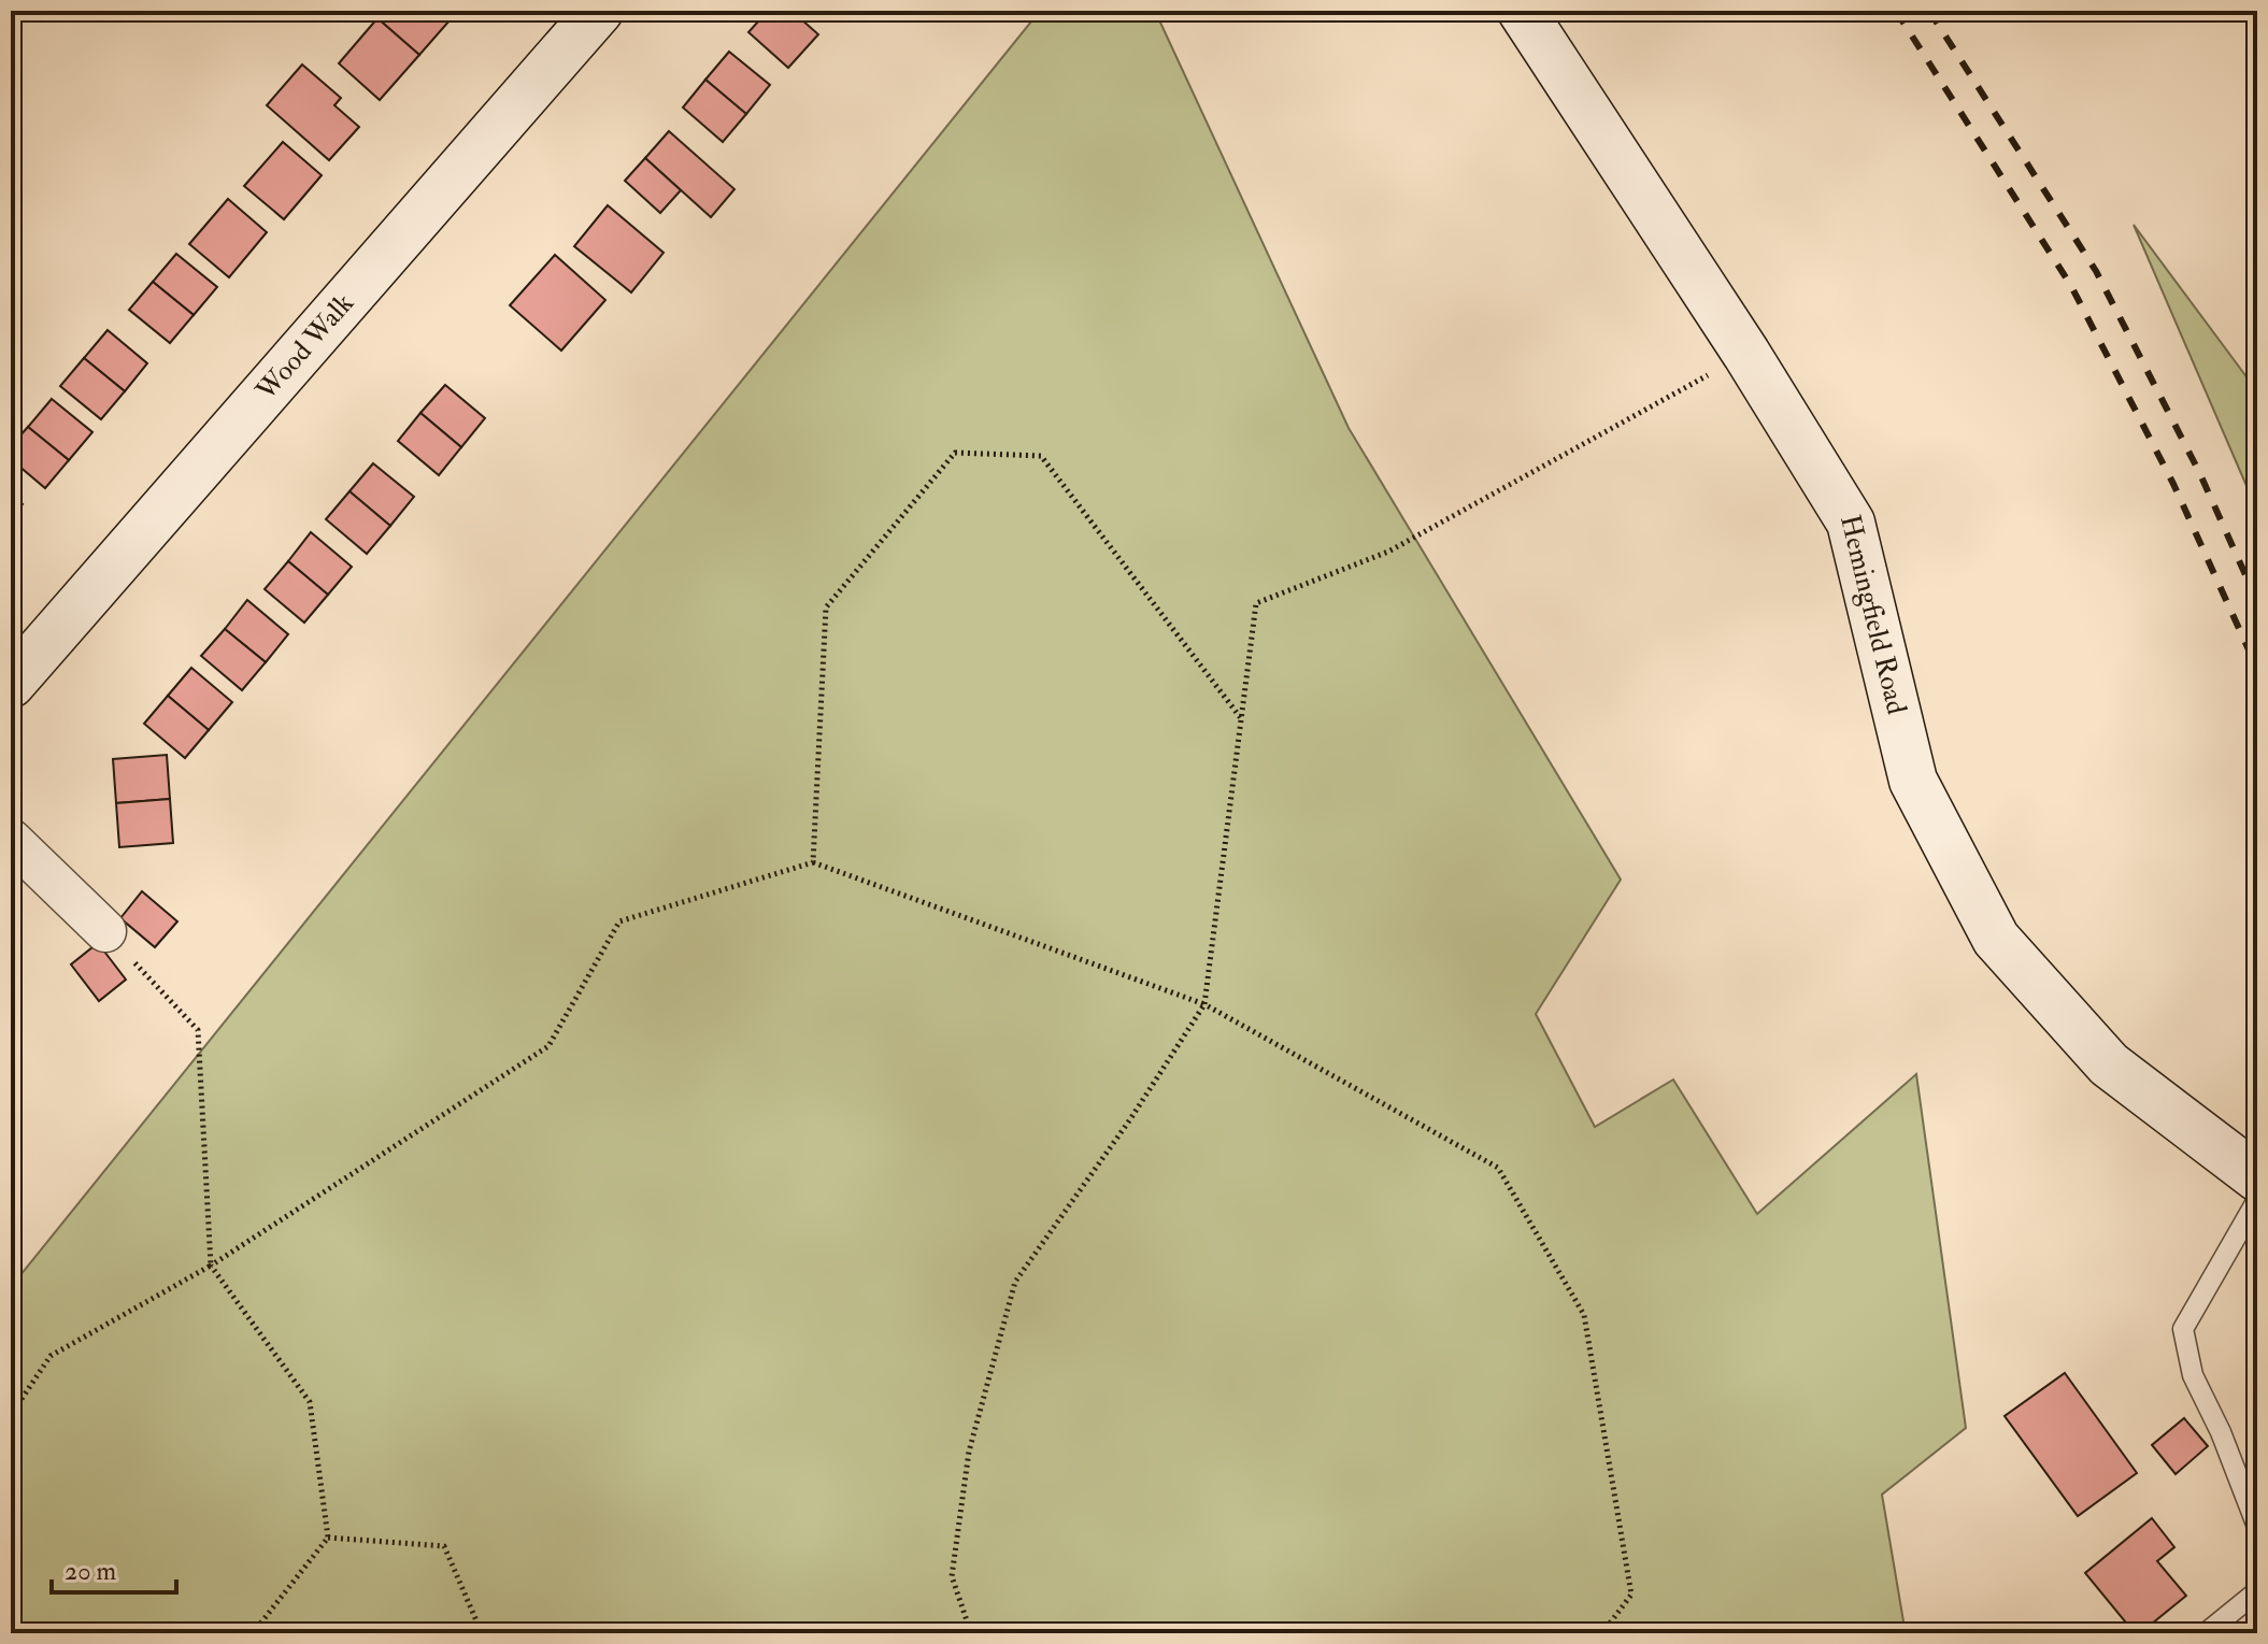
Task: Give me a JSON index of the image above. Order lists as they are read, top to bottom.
{
  "streets": {
    "street": ["Wood Walk", "Hemingfield Road"]
  },
  "scale_bar": "20 m"
}
